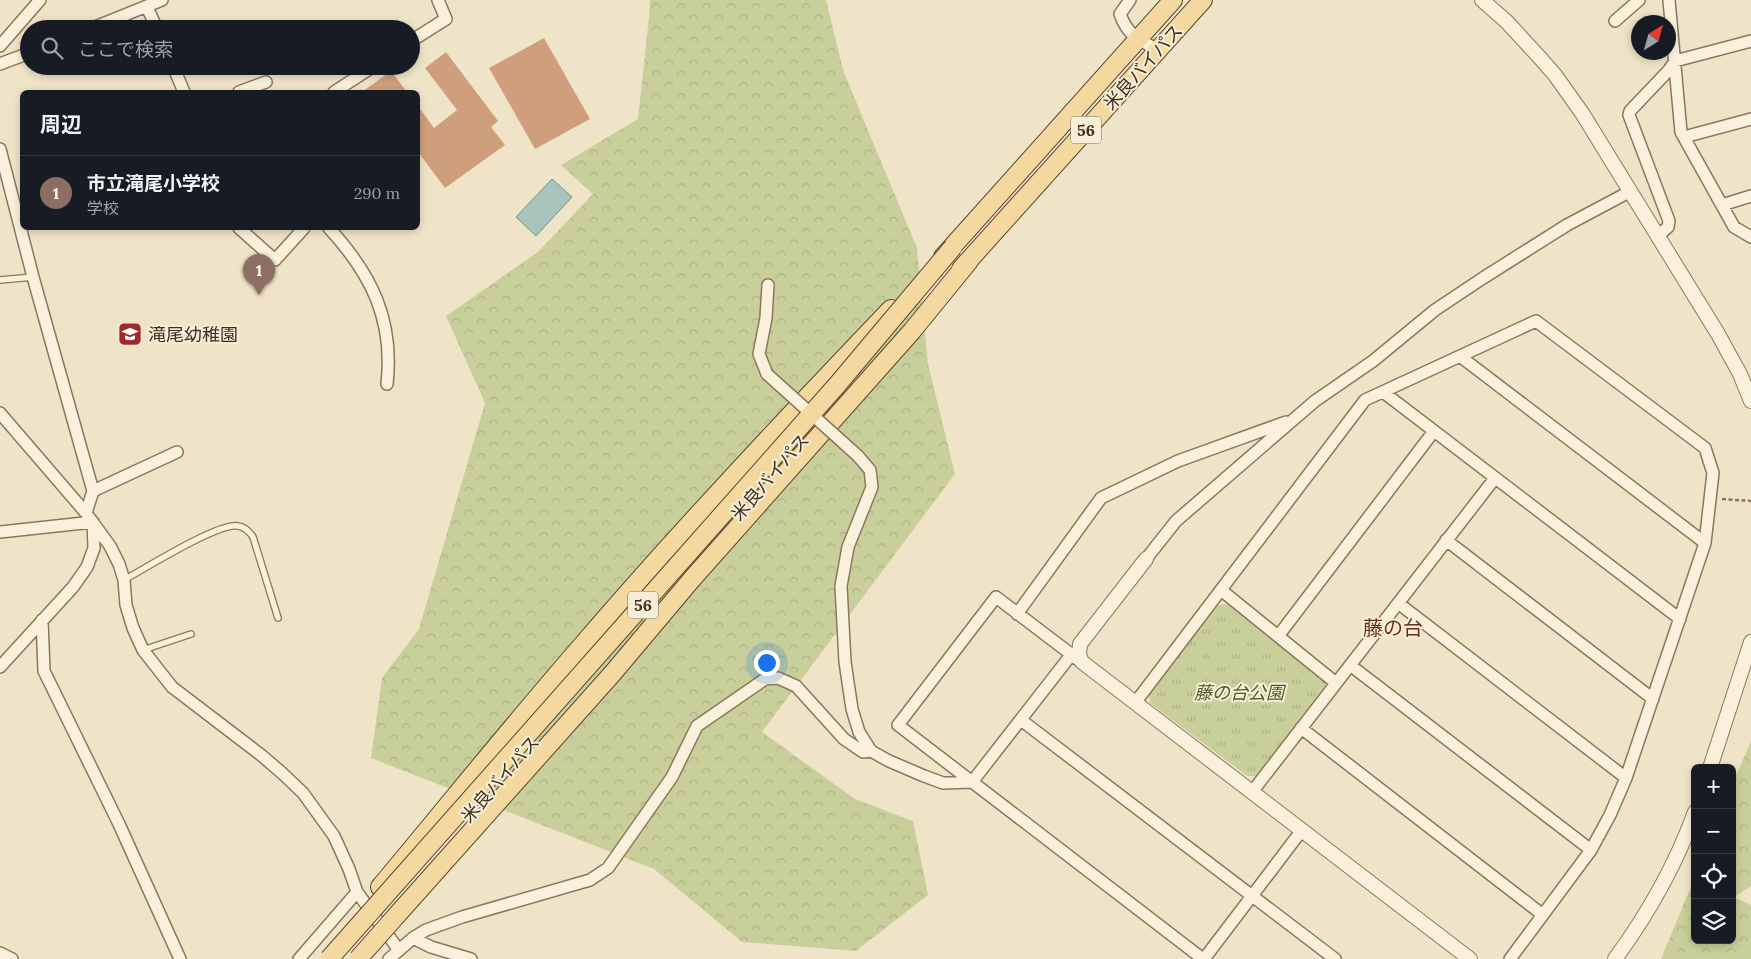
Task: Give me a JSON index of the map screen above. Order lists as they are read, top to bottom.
{
  "streets": {
    "main road": ["米良バイパス", "56"]
  },
  "districts": ["藤の台"],
  "parks": ["藤の台公園"],
  "places": {
    "school or university": ["滝尾幼稚園"]
  },
  "north": "top right",
  "page": {
    "search": "ここで検索",
    "heading": "周辺",
    "list": [
      {
        "mark": "1",
        "name": "市立滝尾小学校",
        "note": "学校",
        "value": "290 m"
      }
    ],
    "pins": "1",
    "map_buttons": ["+", "−"]
  }
}
